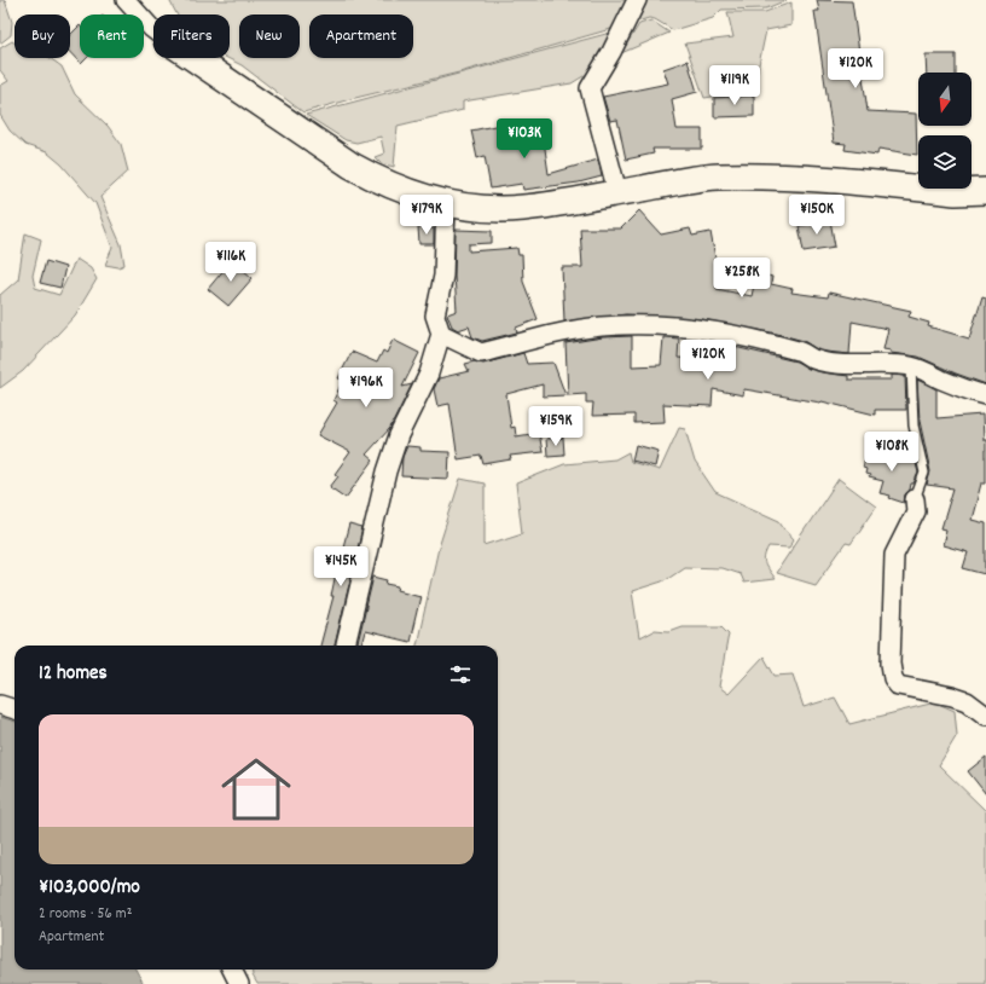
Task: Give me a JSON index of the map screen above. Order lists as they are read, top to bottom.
{
  "north": "bottom",
  "page": {
    "chip": [
      "Buy",
      "Rent",
      "Filters",
      "New",
      "Apartment"
    ],
    "price": [
      "¥120K",
      "¥119K",
      "¥103K",
      "¥179K",
      "¥150K",
      "¥116K",
      "¥258K",
      "¥120K",
      "¥196K",
      "¥159K",
      "¥108K",
      "¥145K"
    ],
    "heading": "12 homes",
    "list": [
      {
        "name": "¥103,000/mo",
        "note": "2 rooms · 56 m² · Apartment"
      }
    ]
  }
}
